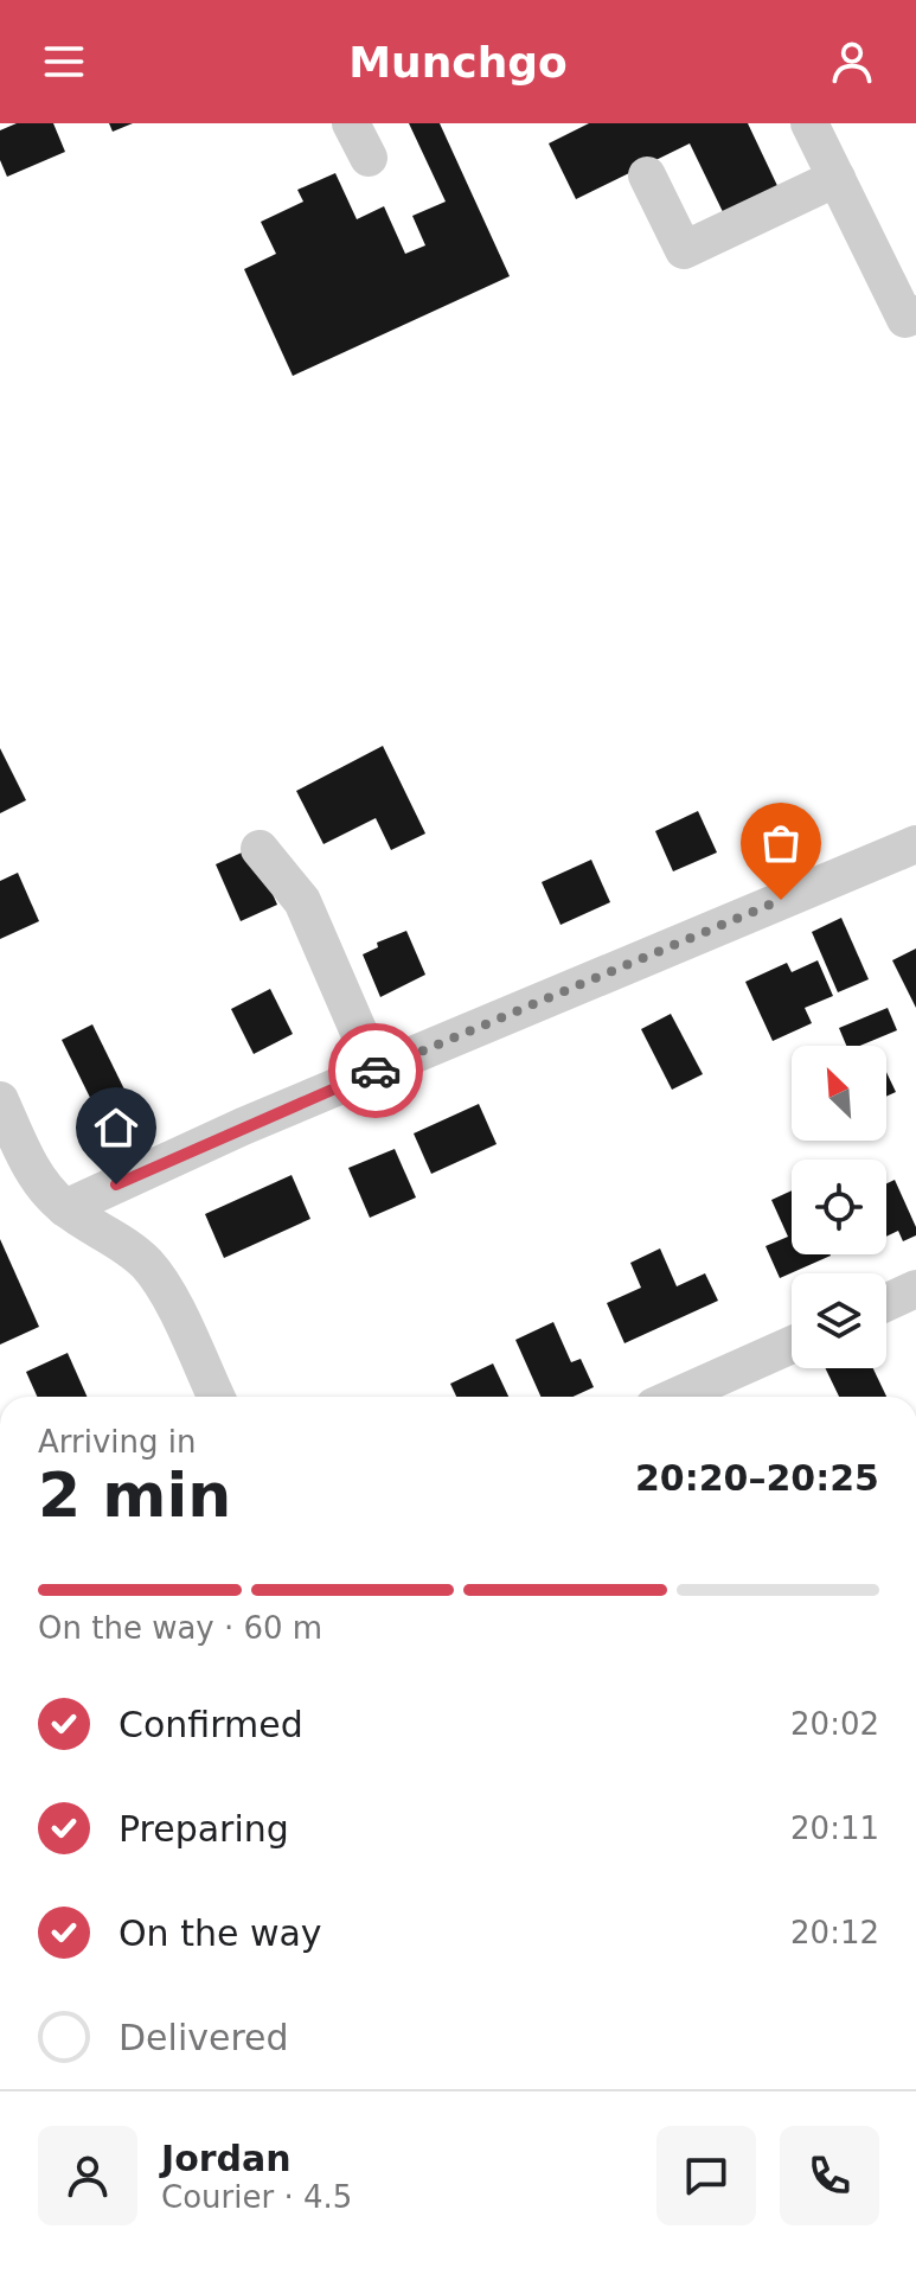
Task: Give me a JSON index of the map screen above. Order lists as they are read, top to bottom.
{
  "north": "top left",
  "page": {
    "header": "Munchgo",
    "heading": ["2 min", "Arriving in", "20:20–20:25"],
    "panel": ["Jordan", "Courier · 4.5"],
    "bar": "On the way · 60 m",
    "list": [
      ["Confirmed", "20:02"],
      ["Preparing", "20:11"],
      ["On the way", "20:12"],
      "Delivered"
    ]
  }
}
